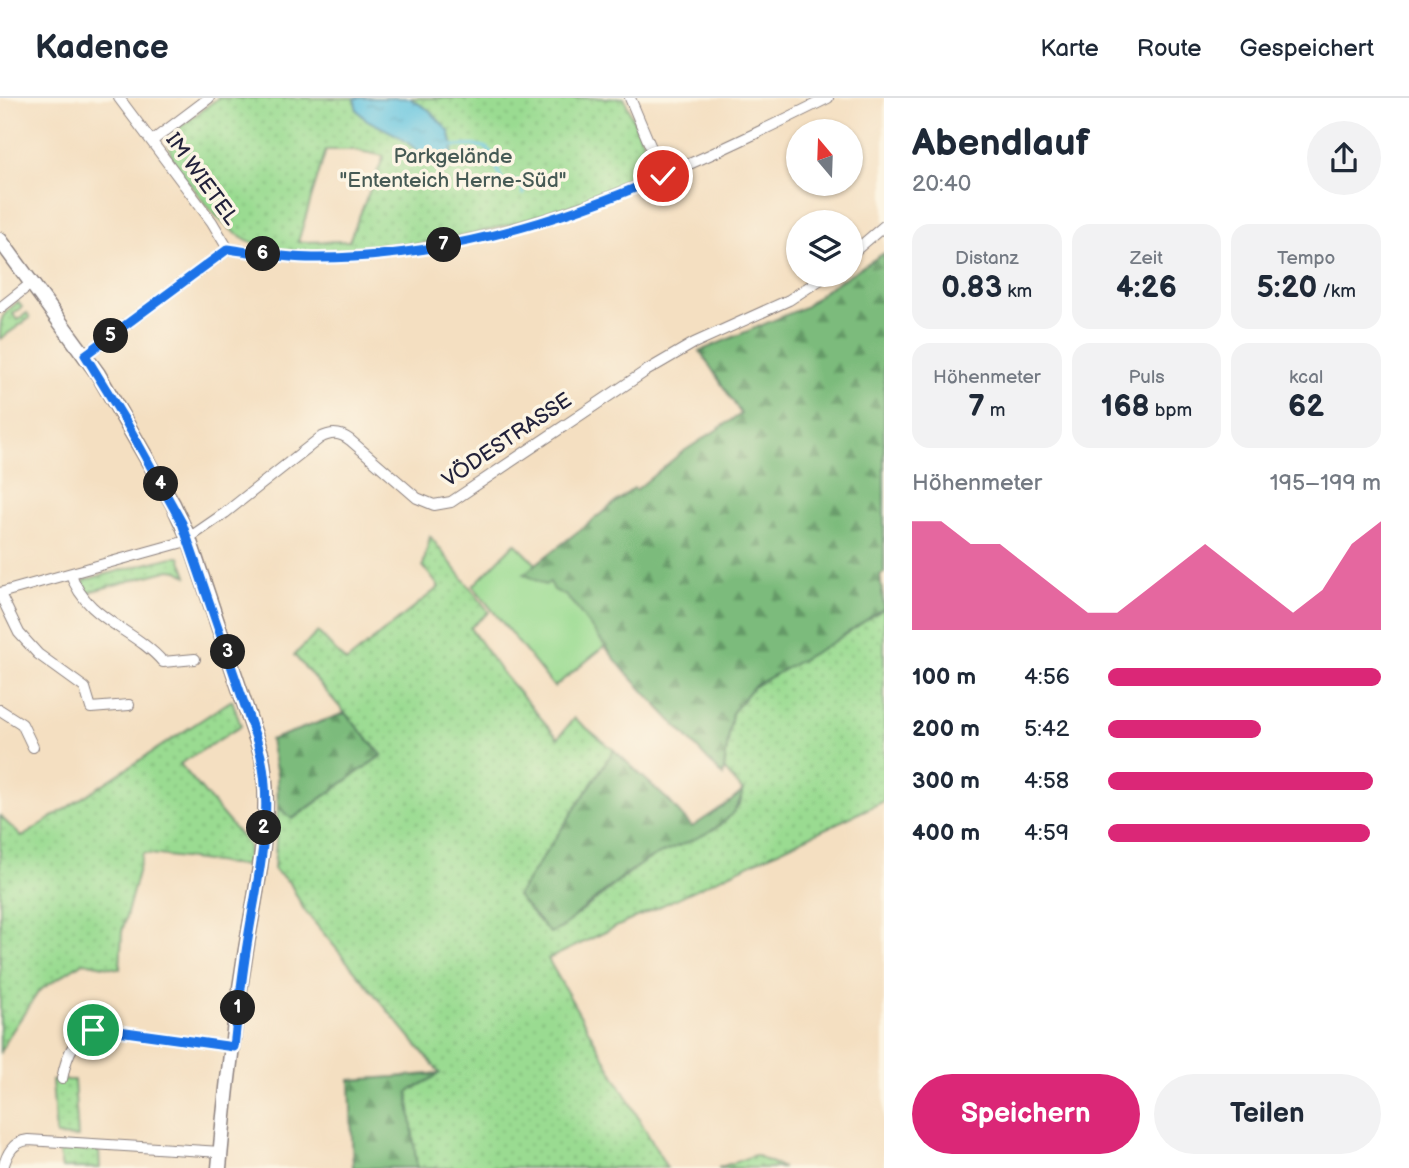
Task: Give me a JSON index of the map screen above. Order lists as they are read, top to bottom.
{
  "streets": {
    "street": ["IM WIETEL", "VÖDESTRASSE"]
  },
  "parks": ["Parkgelände \"Ententeich Herne-Süd\""],
  "north": "top",
  "page": {
    "header": "Kadence",
    "nav": ["Karte", "Route", "Gespeichert"],
    "heading": ["Abendlauf", "20:40"],
    "stats": [
      ["Distanz", "0.83 km"],
      ["Zeit", "4:26"],
      ["Tempo", "5:20 /km"],
      ["Höhenmeter", "7 m"],
      ["Puls", "168 bpm"],
      ["kcal", "62"]
    ],
    "pins": [
      "7",
      "6",
      "5",
      "4",
      "3",
      "2",
      "1"
    ],
    "chart": ["Höhenmeter", "195–199 m"],
    "list": [
      {
        "name": "100 m",
        "note": "4:56"
      },
      {
        "name": "200 m",
        "note": "5:42"
      },
      {
        "name": "300 m",
        "note": "4:58"
      },
      {
        "name": "400 m",
        "note": "4:59"
      }
    ],
    "buttons": ["Speichern", "Teilen"]
  }
}
